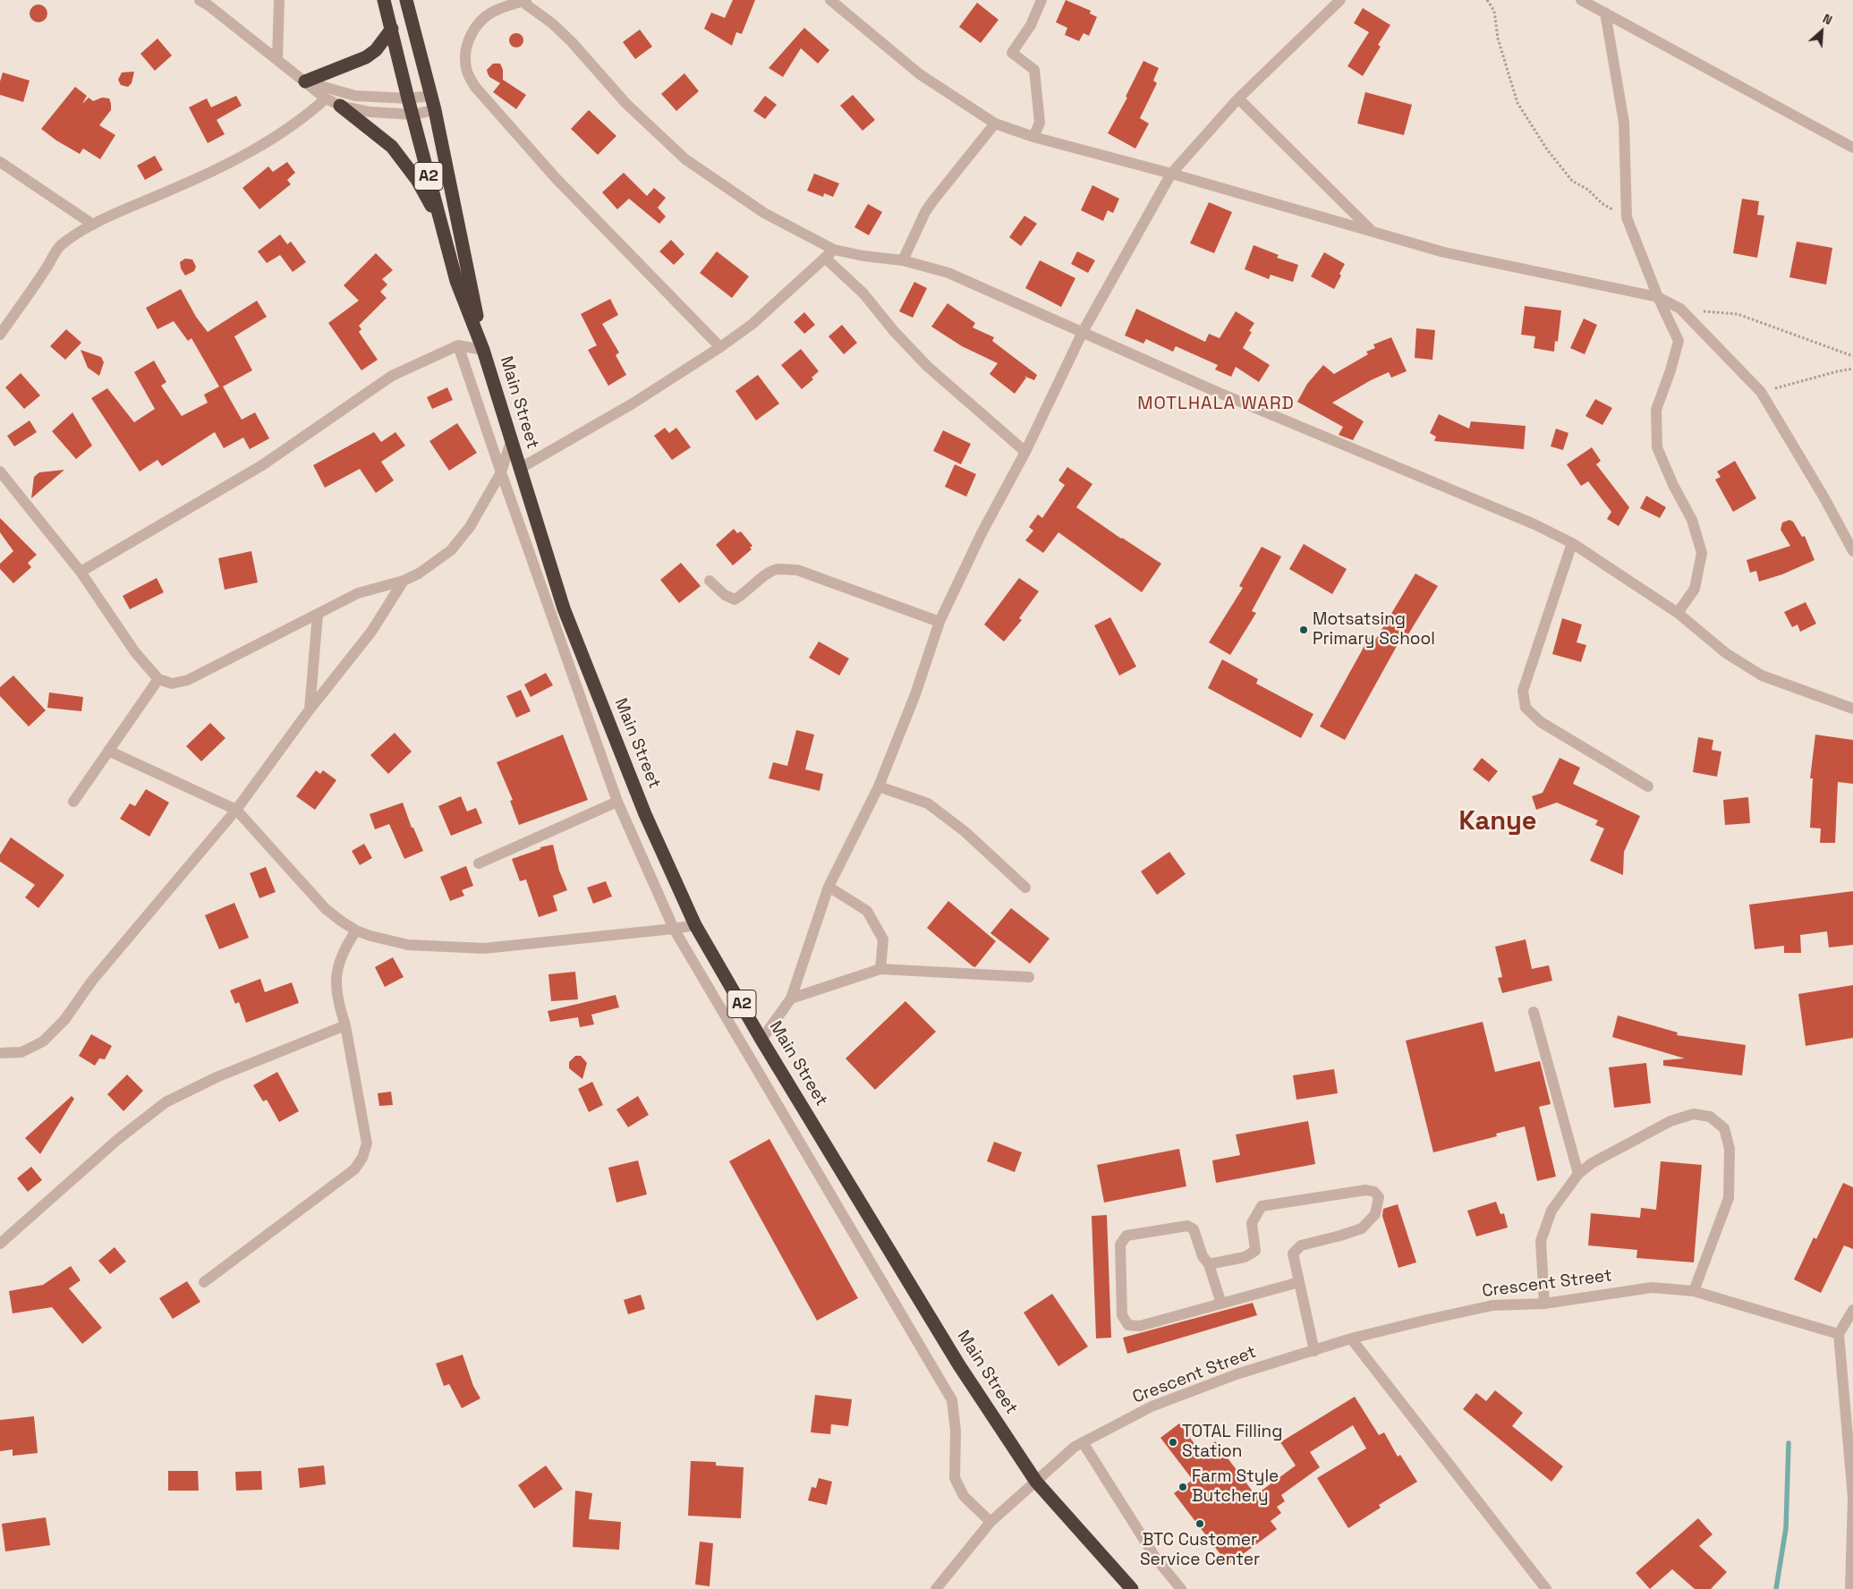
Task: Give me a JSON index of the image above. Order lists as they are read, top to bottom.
{
  "streets": {
    "highway": ["A2", "Main Street"],
    "street": ["Crescent Street"]
  },
  "crossings": [
    ["Main Street", "Crescent Street"]
  ],
  "districts": ["MOTLHALA WARD", "Kanye"],
  "places": [
    "Motsatsing Primary School",
    "TOTAL Filling Station",
    "Farm Style Butchery",
    "BTC Customer Service Center"
  ],
  "north": "top right"
}
